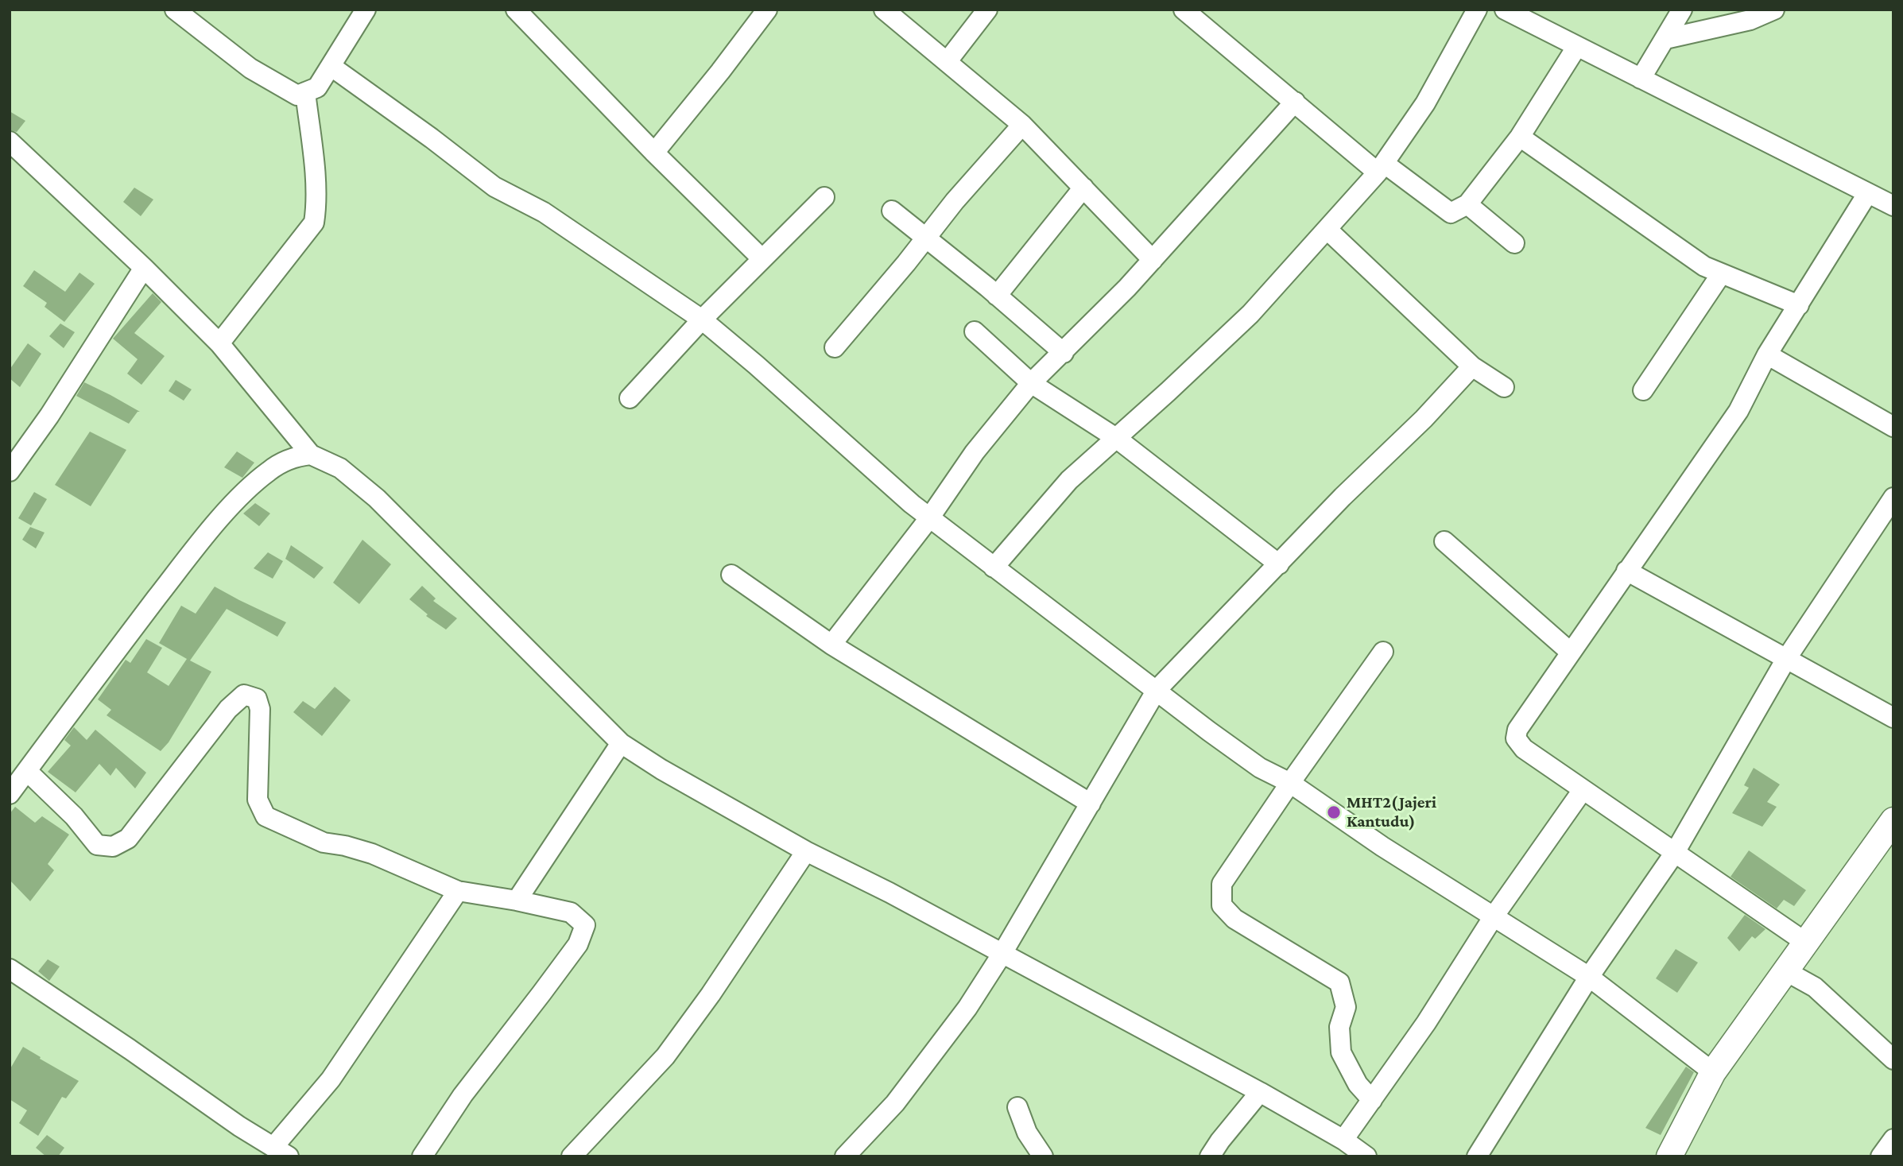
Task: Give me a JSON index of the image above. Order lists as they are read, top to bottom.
{
  "places": ["MHT2(Jajeri Kantudu)"]
}
